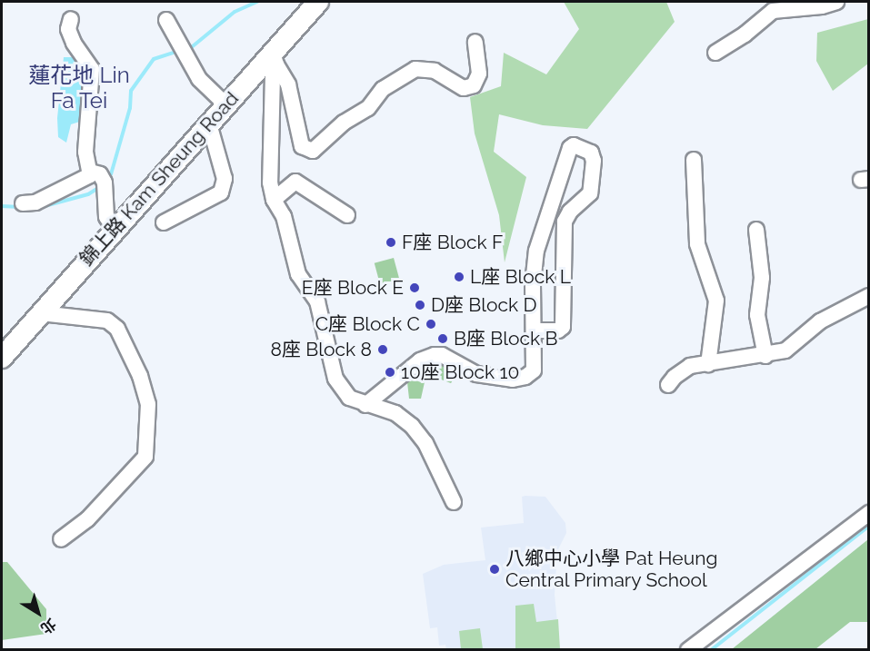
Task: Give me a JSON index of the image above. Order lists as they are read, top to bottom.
{
  "streets": {
    "main road": ["錦上路 Kam Sheung Road"]
  },
  "districts": ["蓮花地 Lin Fa Tei"],
  "places": [
    "F座 Block F",
    "L座 Block L",
    "E座 Block E",
    "D座 Block D",
    "C座 Block C",
    "B座 Block B",
    "8座 Block 8",
    "10座 Block 10",
    "八鄉中心小學 Pat Heung Central Primary School"
  ],
  "north": "bottom right"
}
